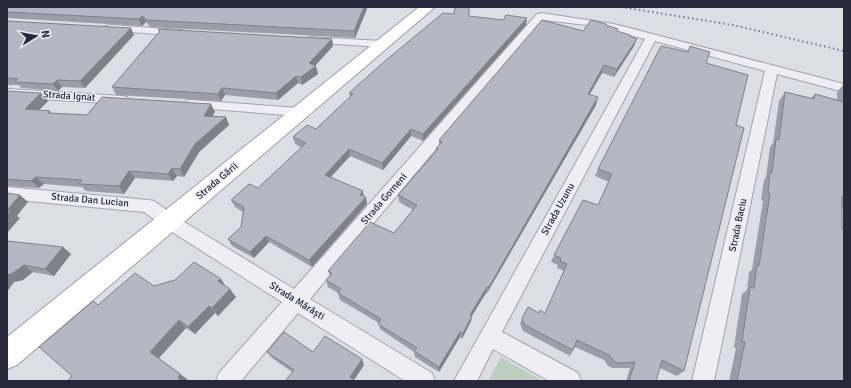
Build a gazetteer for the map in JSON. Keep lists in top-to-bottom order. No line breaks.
{"streets":{"main road":["Strada Gării"],"street":["Strada Ignat","Strada Gorneni","Strada Dan Lucian","Strada Uzunu","Strada Baciu","Strada Mărăști"]},"crossings":[["Strada Gării","Strada Dan Lucian"],["Strada Gării","Strada Mărăști"],["Strada Gorneni","Strada Uzunu"],["Strada Gorneni","Strada Mărăști"],["Strada Dan Lucian","Strada Mărăști"]],"north":"right"}
